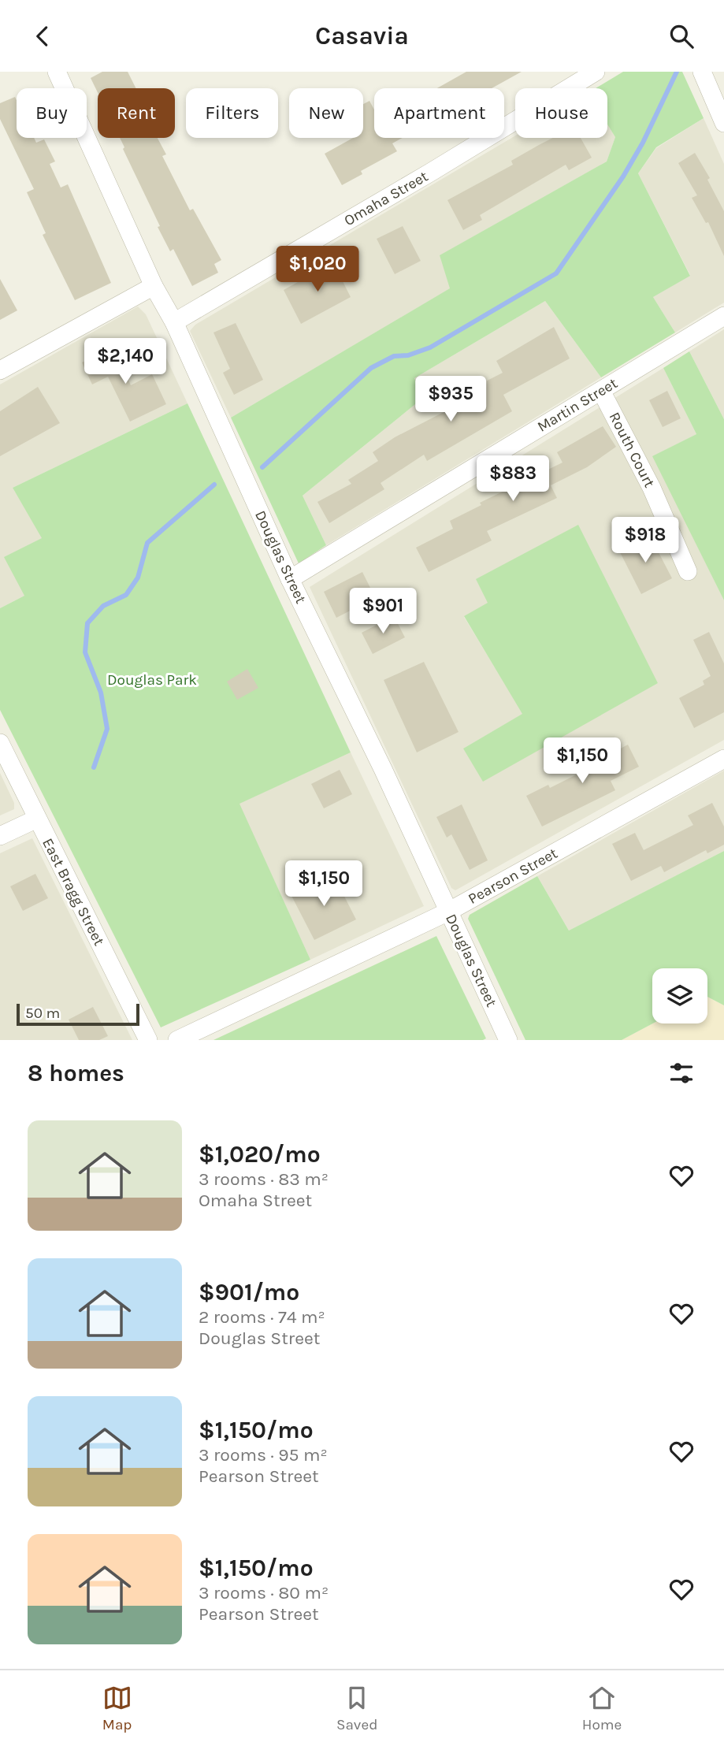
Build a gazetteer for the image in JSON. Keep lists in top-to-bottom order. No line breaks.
{"streets":{"street":["Omaha Street","Martin Street","Routh Court","Douglas Street","Pearson Street","East Bragg Street"]},"crossings":[["Omaha Street","Douglas Street"],["Martin Street","Routh Court"],["Martin Street","Douglas Street"],["Douglas Street","Pearson Street"]],"parks":["Douglas Park"],"scale_bar":"50 m","page":{"header":"Casavia","chip":["Buy","Rent","Filters","New","Apartment","House"],"price":["$1,020","$2,140","$935","$883","$918","$901","$1,150","$1,150"],"scale":"50 m","heading":"8 homes","list":[{"name":"$1,020/mo","note":"3 rooms · 83 m² · Omaha Street"},{"name":"$901/mo","note":"2 rooms · 74 m² · Douglas Street"},{"name":"$1,150/mo","note":"3 rooms · 95 m² · Pearson Street"},{"name":"$1,150/mo","note":"3 rooms · 80 m² · Pearson Street"}],"tabs":["Map","Saved","Home"]}}
